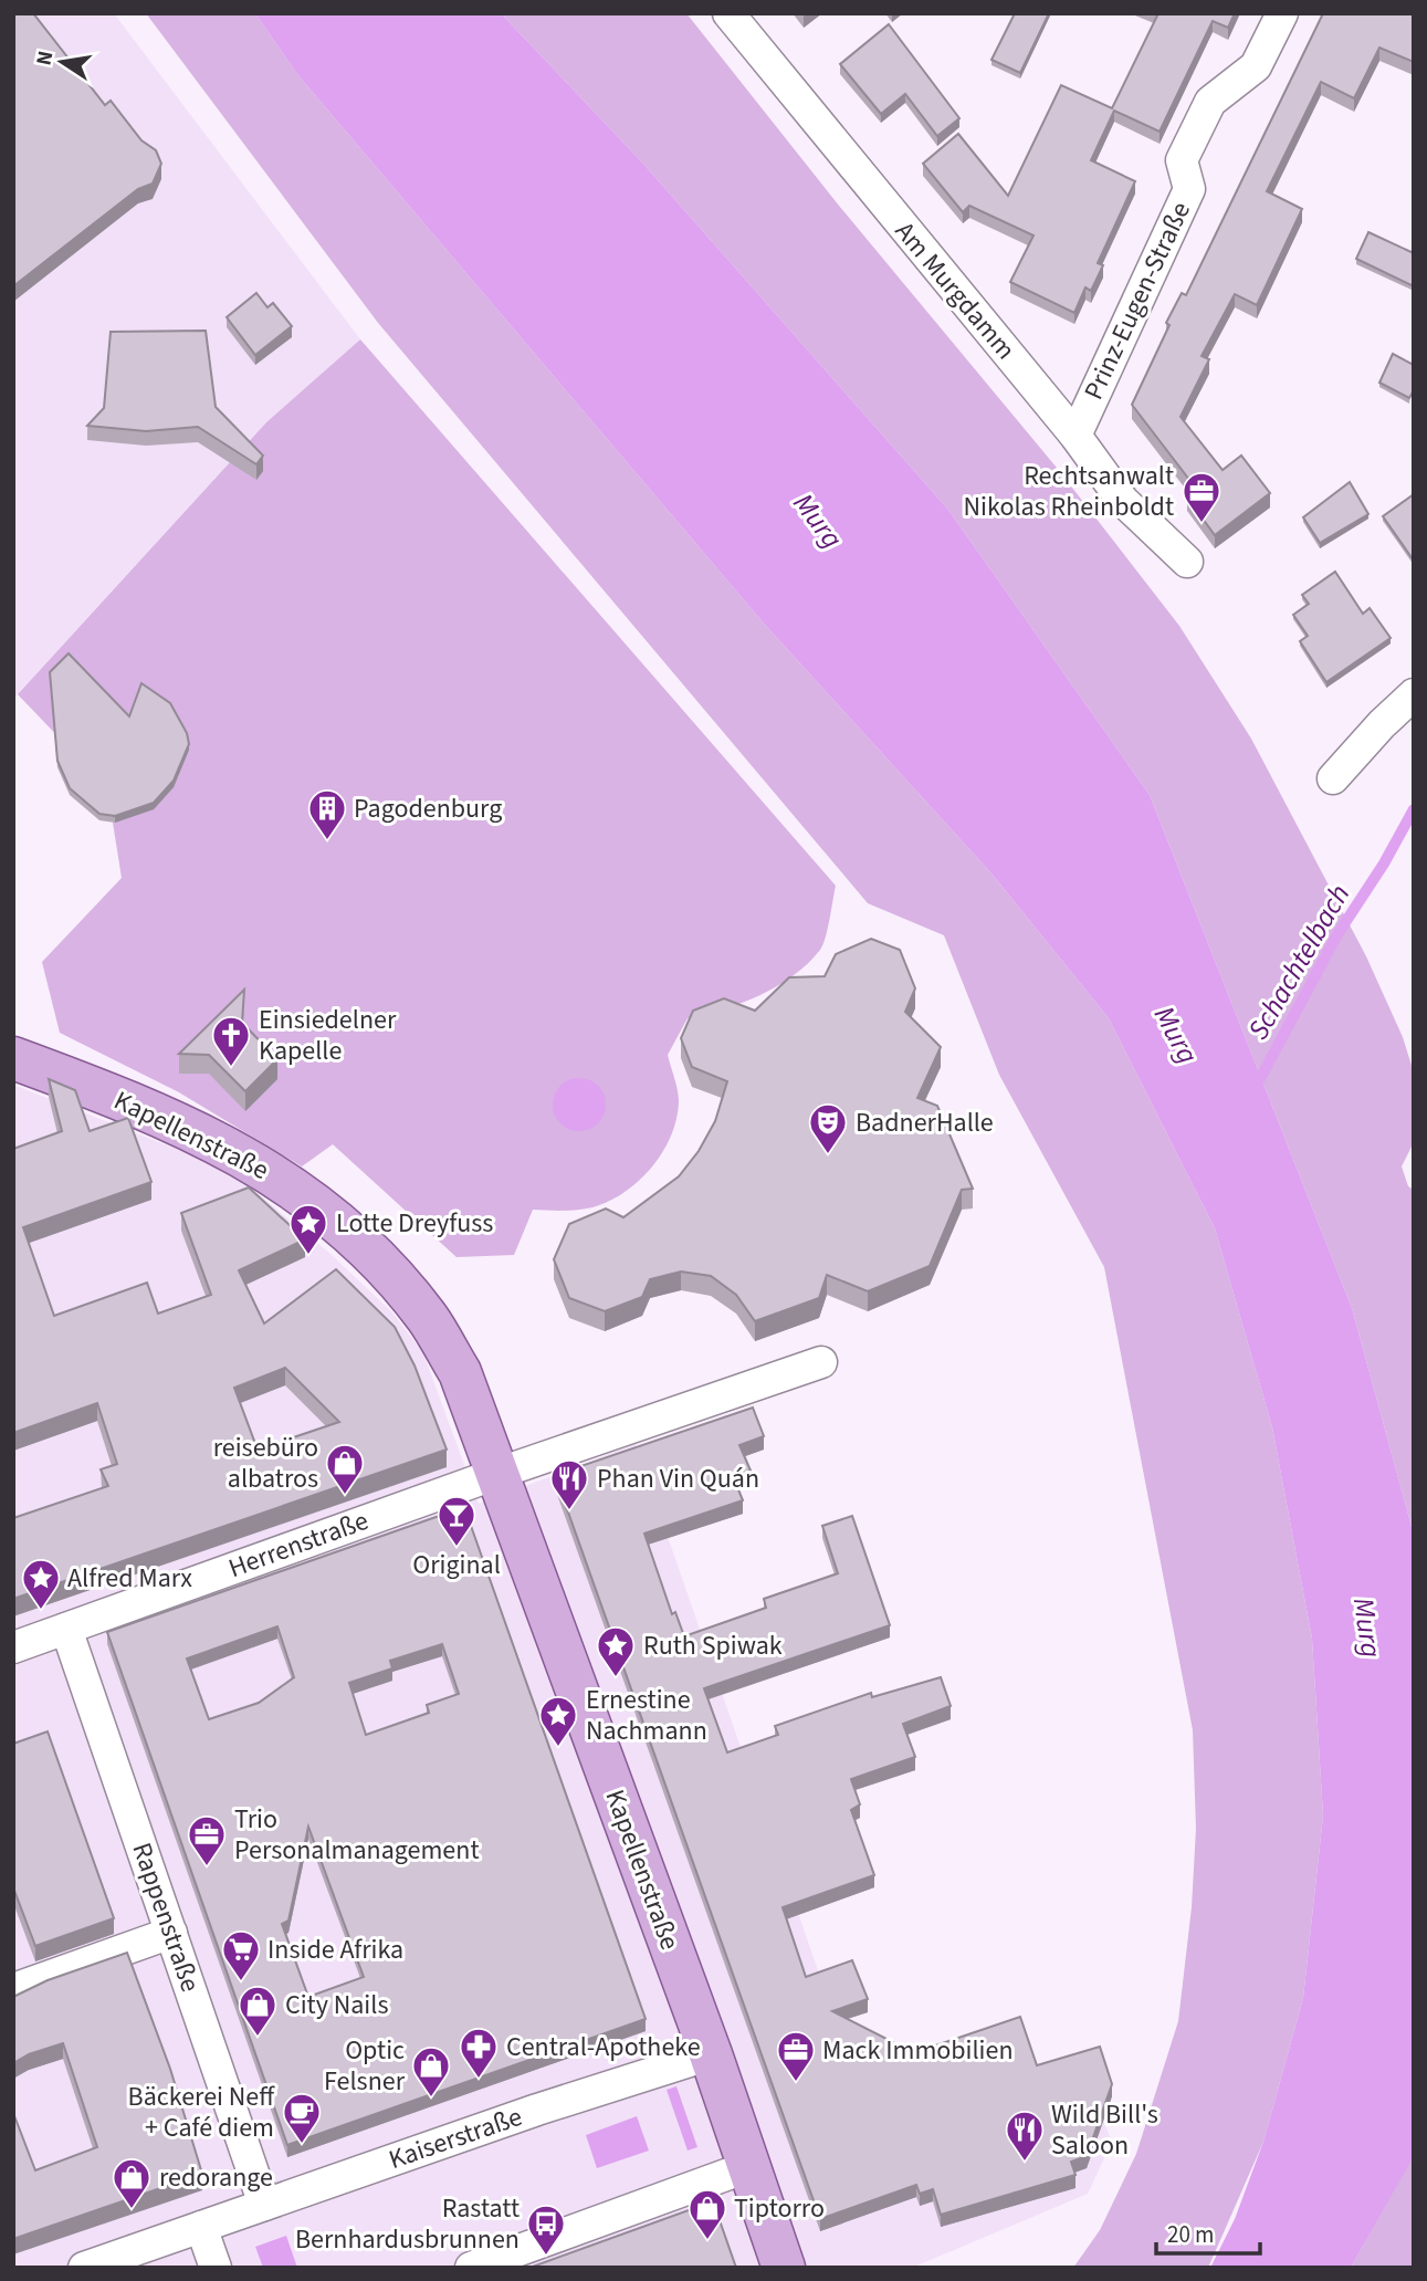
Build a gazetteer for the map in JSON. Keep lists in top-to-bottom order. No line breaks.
{"streets":{"main road":["Kapellenstraße"],"street":["Am Murgdamm","Prinz-Eugen-Straße","Herrenstraße","Rappenstraße","Kaiserstraße"]},"crossings":[["Am Murgdamm","Prinz-Eugen-Straße"],["Kapellenstraße","Herrenstraße"],["Kapellenstraße","Kaiserstraße"],["Herrenstraße","Rappenstraße"],["Rappenstraße","Kaiserstraße"]],"water":["Murg","Schachtelbach"],"places":{"office":["Rechtsanwalt Nikolas Rheinboldt","Trio Personalmanagement","Mack Immobilien"],"building":["Pagodenburg"],"church":["Einsiedelner Kapelle"],"theatre":["BadnerHalle"],"place":["Lotte Dreyfuss","Alfred Marx","Ruth Spiwak","Ernestine Nachmann"],"shop":["reisebüro albatros","City Nails","Optic Felsner","redorange","Tiptorro"],"restaurant":["Phan Vin Quán","Wild Bill's Saloon"],"bar":["Original"],"supermarket":["Inside Afrika"],"pharmacy":["Central-Apotheke"],"cafe":["Bäckerei Neff + Café diem"],"bus stop":["Rastatt Bernhardusbrunnen"]},"scale_bar":"20 m","north":"left"}
